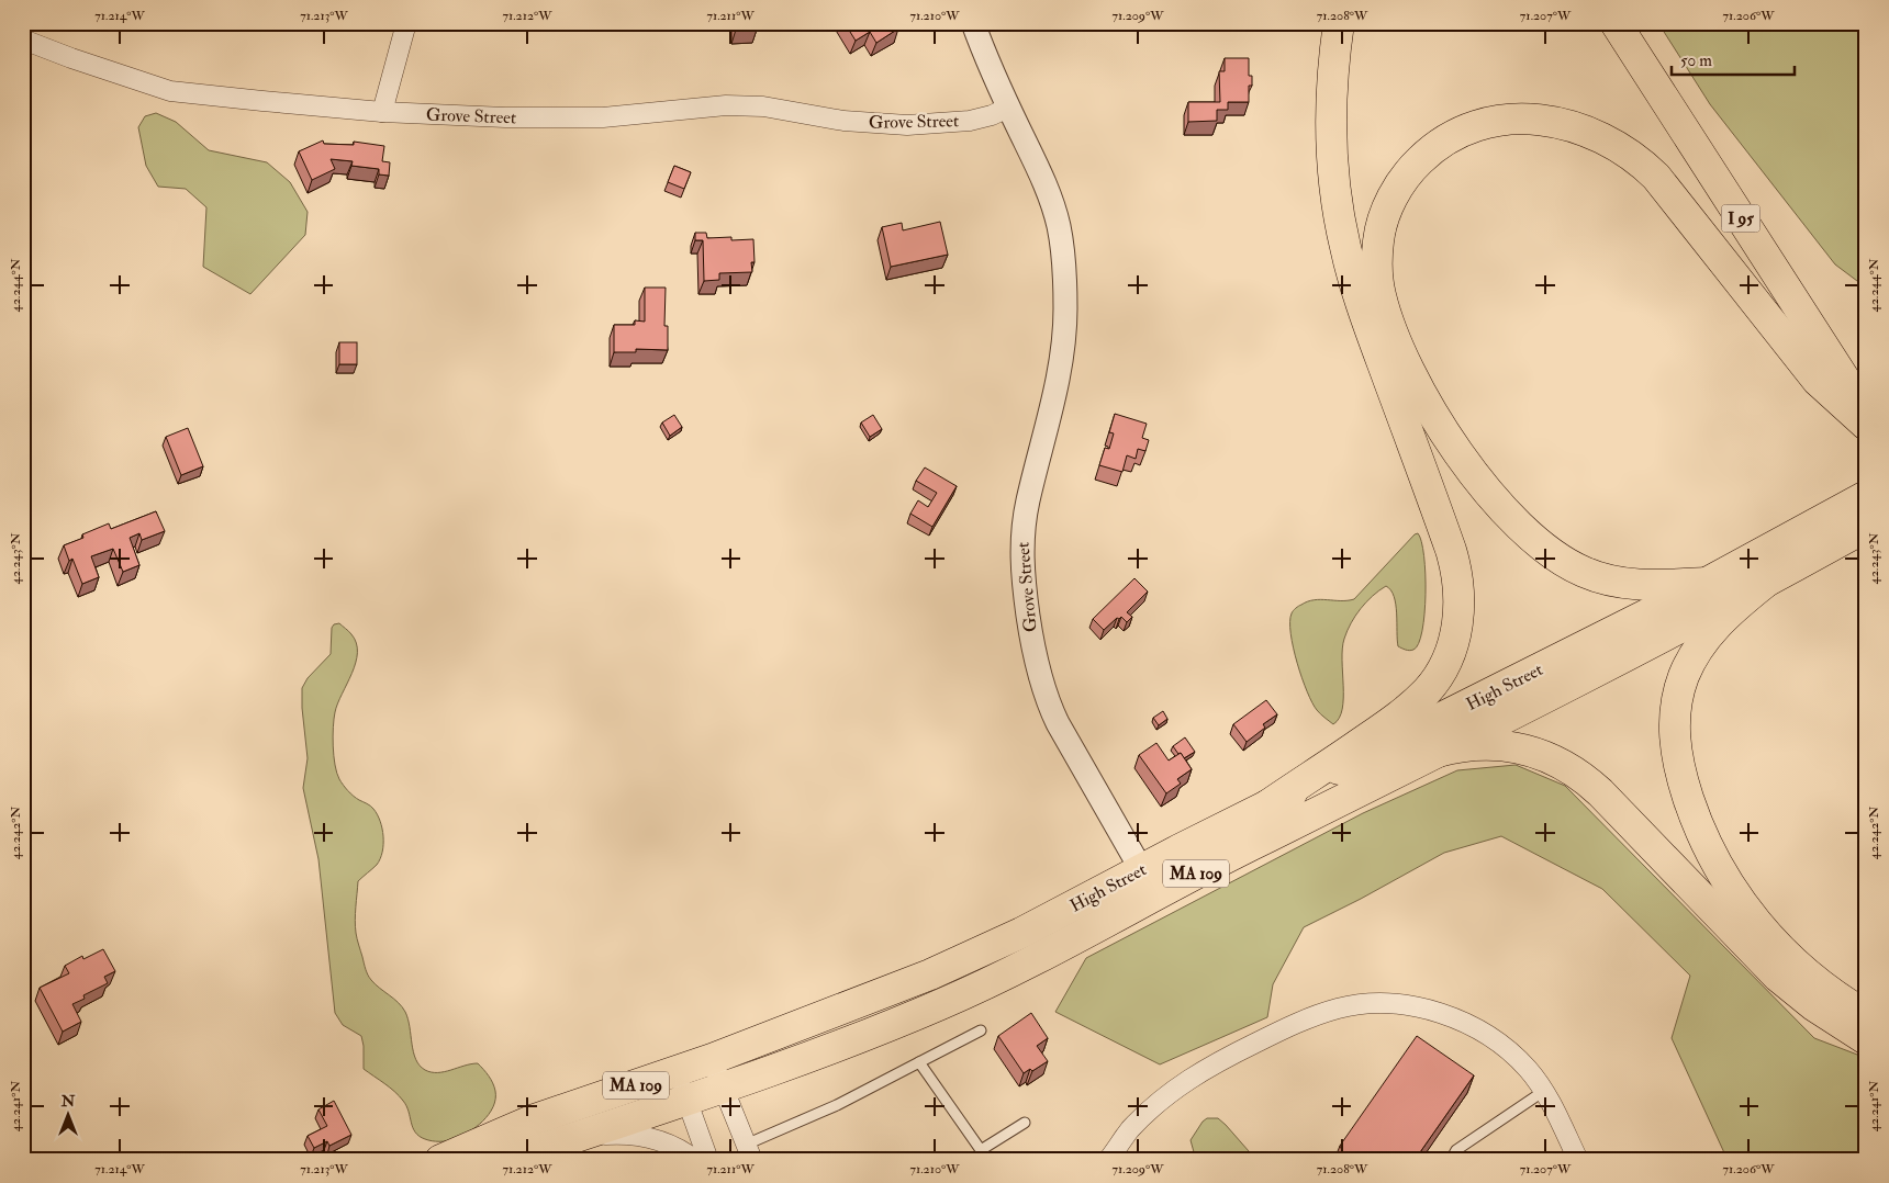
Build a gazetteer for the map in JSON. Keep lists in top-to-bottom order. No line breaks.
{"streets":{"main road":["I 95","High Street","MA 109"],"street":["Grove Street"]},"crossings":[["Grove Street","High Street"]],"scale_bar":"50 m","north":"top","coordinates":["71.214°W","71.213°W","71.212°W","71.211°W","71.210°W","71.209°W","71.208°W","71.207°W","71.206°W","42.244°N","42.243°N","42.242°N","42.241°N"]}
